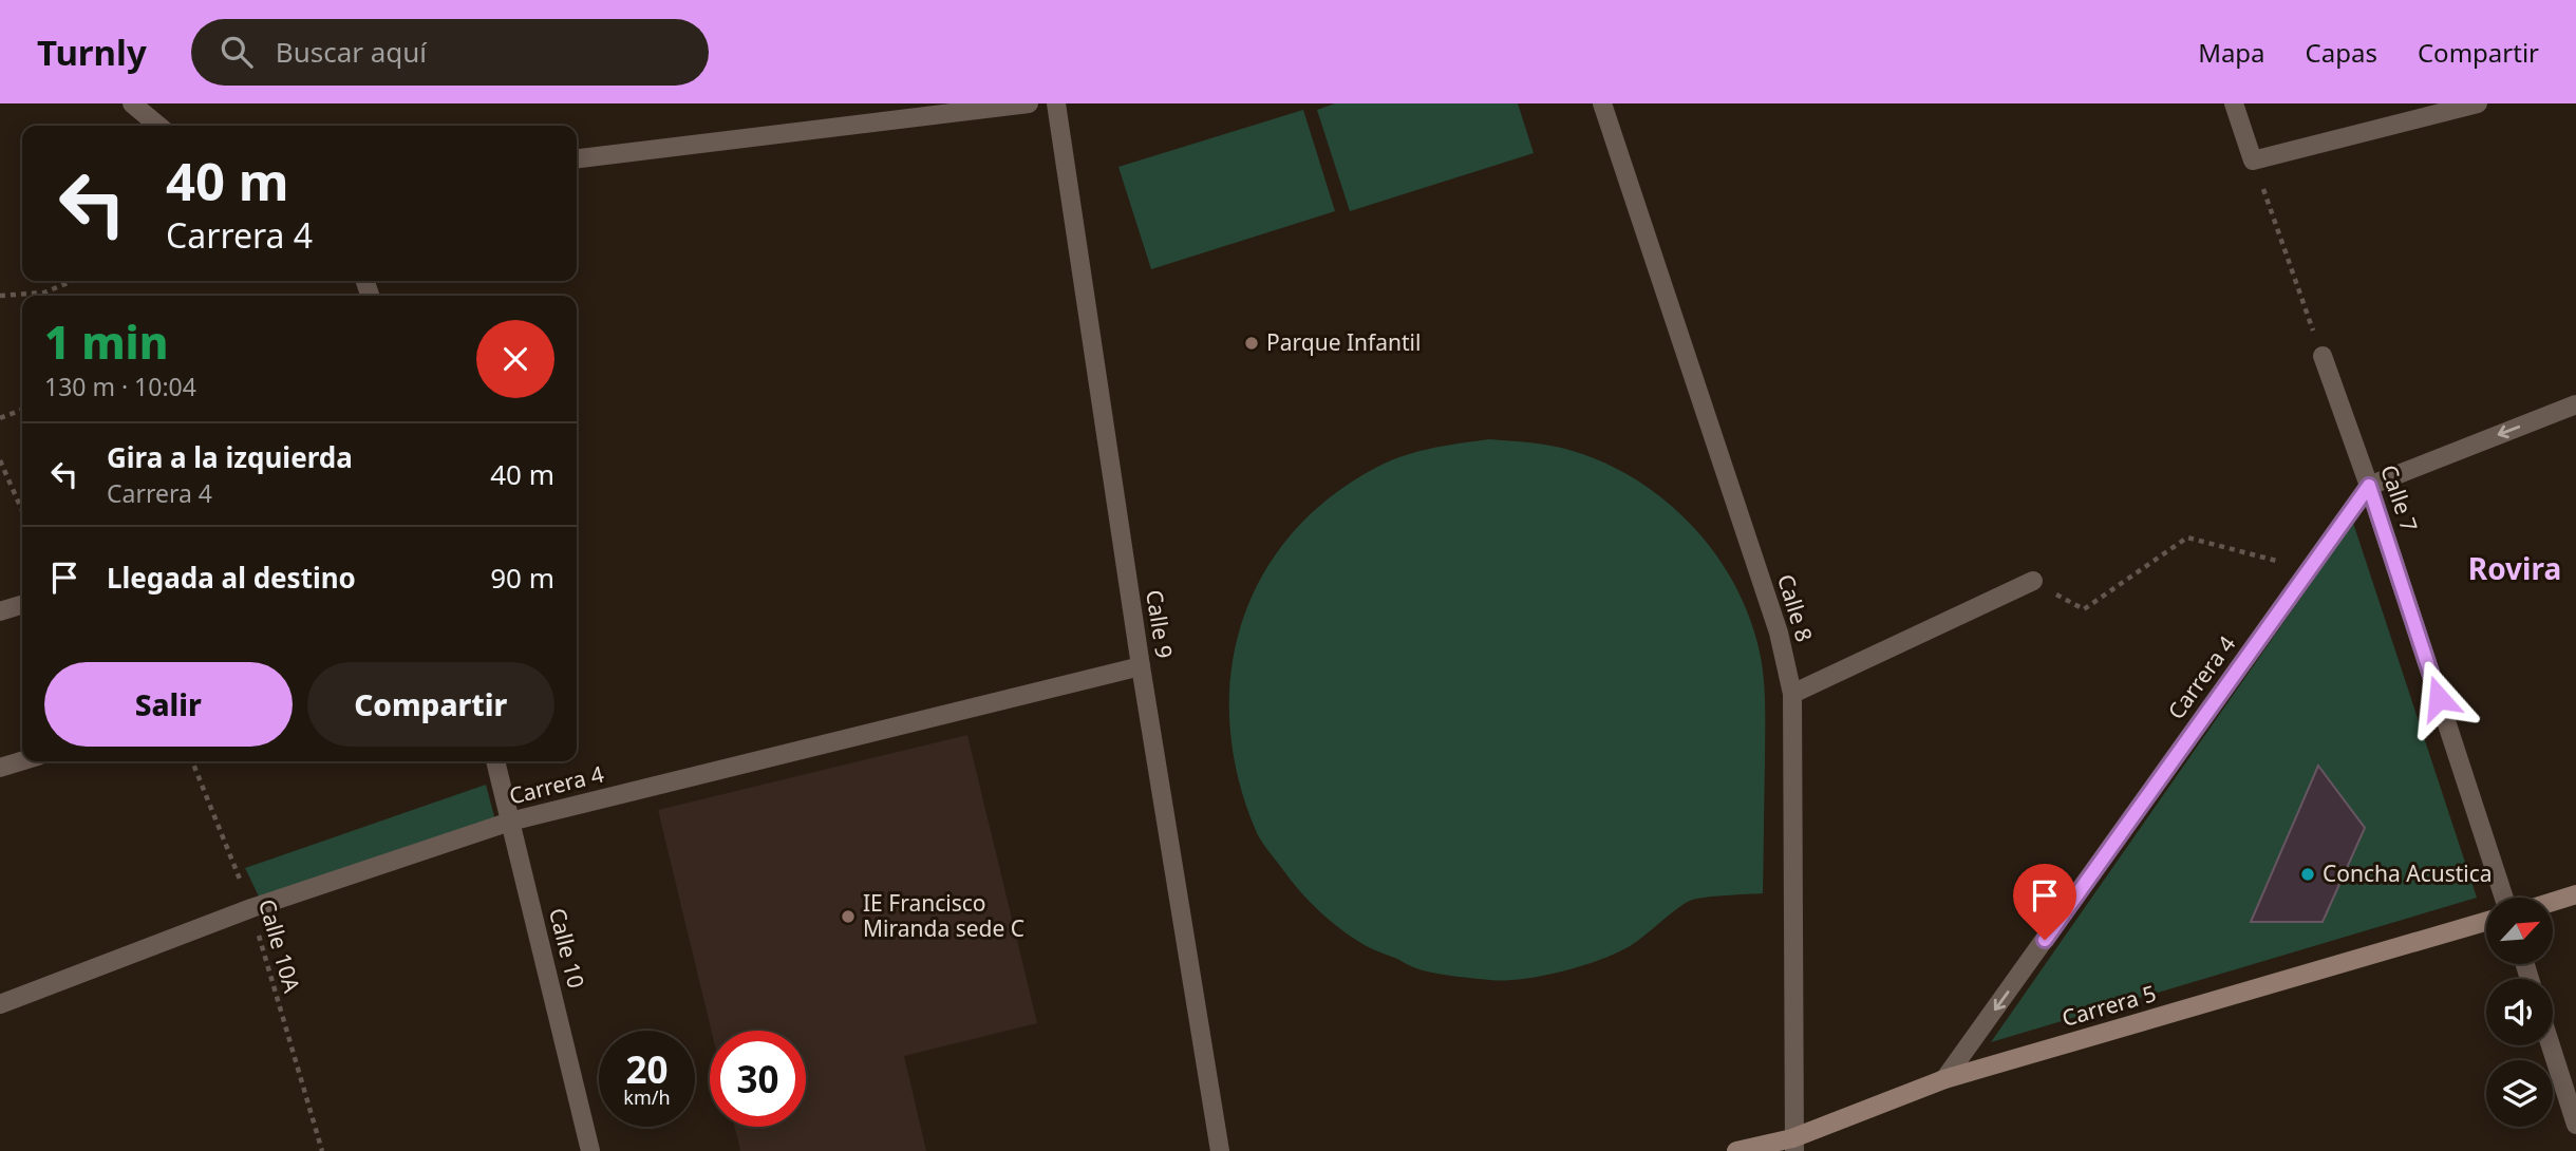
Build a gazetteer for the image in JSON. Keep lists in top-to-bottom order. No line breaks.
{"streets":{"street":["Calle 7","Calle 8","Calle 9","Carrera 4","Calle 10","Carrera 5"],"path":["Calle 10A"]},"crossings":[["Calle 7","Carrera 4"],["Calle 8","Carrera 5"],["Calle 9","Carrera 4"],["Carrera 4","Calle 10A"],["Carrera 4","Calle 10"],["Carrera 4","Carrera 5"]],"districts":["Rovira"],"places":["Parque Infantil","Concha Acustica","IE Francisco Miranda sede C"],"north":"top right","page":{"header":"Turnly","search":"Buscar aquí","nav":["Mapa","Capas","Compartir"],"turn":["40 m","Carrera 4"],"heading":["1 min","130 m · 10:04"],"list":[{"name":"Gira a la izquierda","note":"Carrera 4","value":"40 m"},{"name":"Llegada al destino","value":"90 m"}],"buttons":["Salir","Compartir"],"speed":"20 km/h","limit":"30"}}
